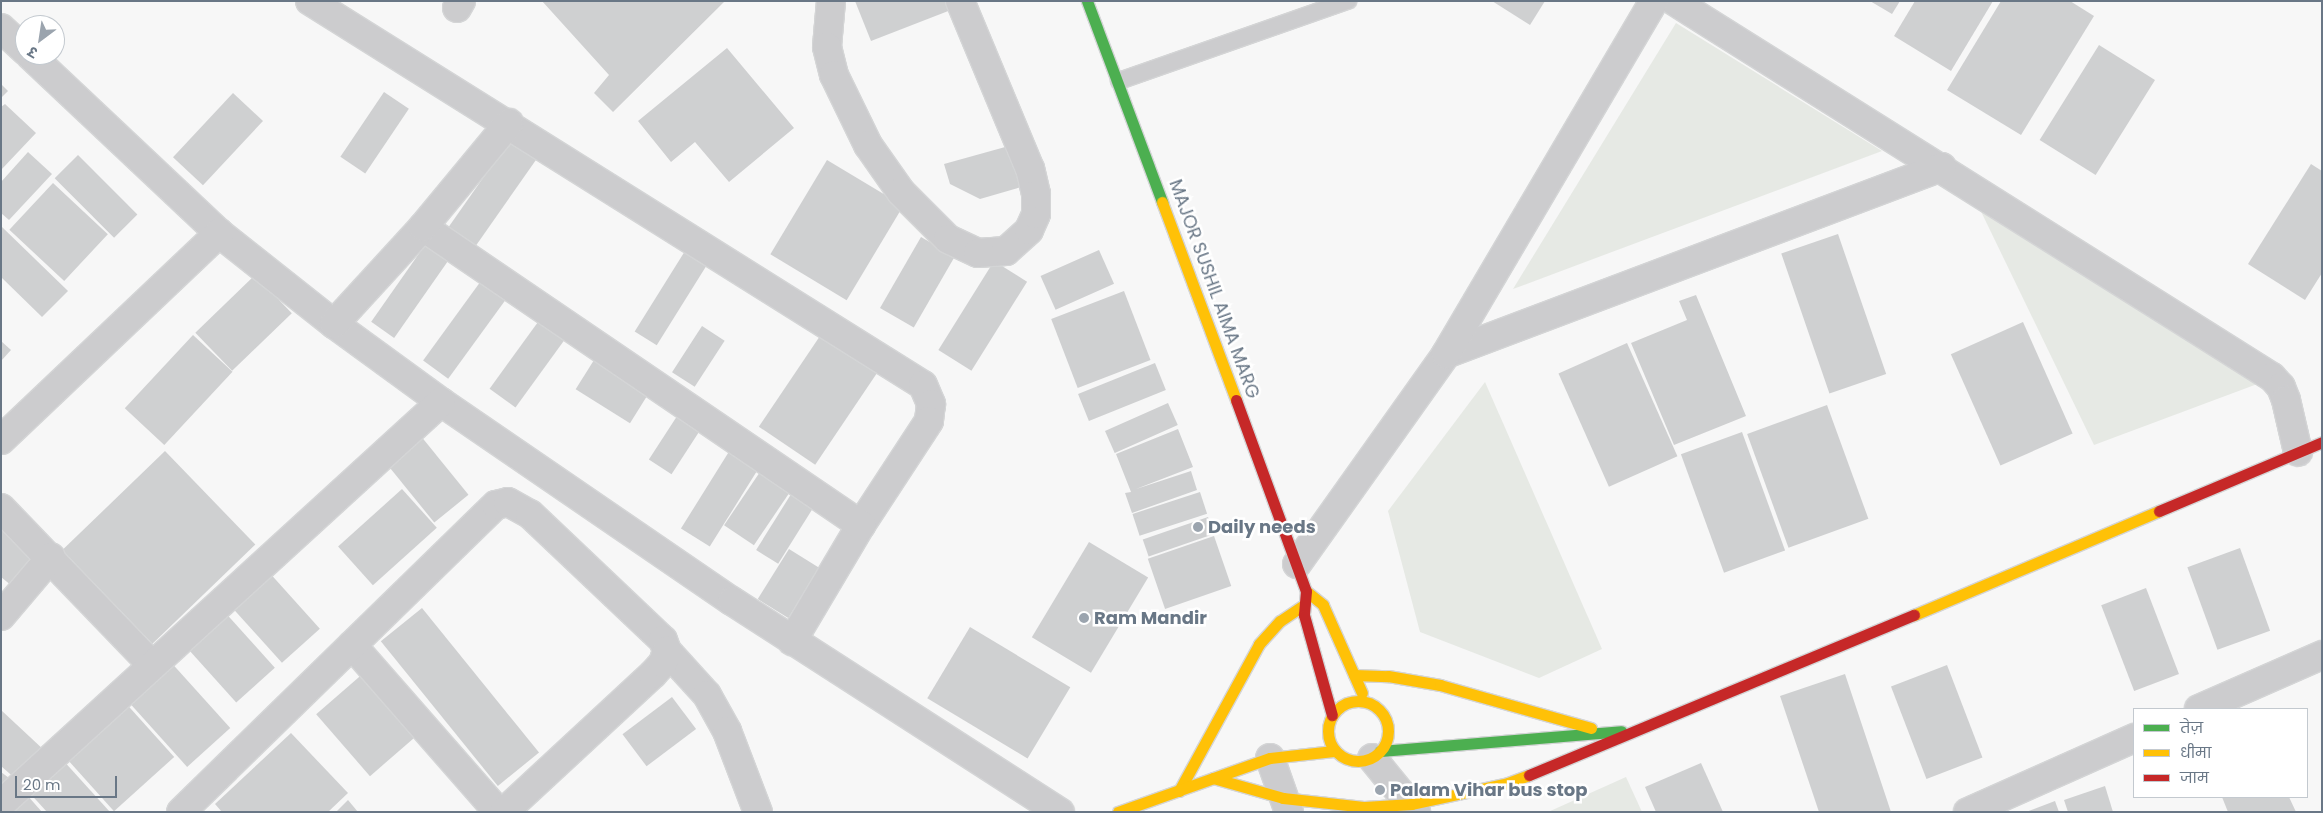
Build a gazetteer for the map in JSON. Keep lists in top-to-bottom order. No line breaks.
{"streets":{"street":["MAJOR SUSHIL AIMA MARG"]},"places":["Daily needs","Ram Mandir","Palam Vihar bus stop"],"legend":["तेज़","धीमा","जाम"],"scale_bar":"20 m","north":"bottom left"}
